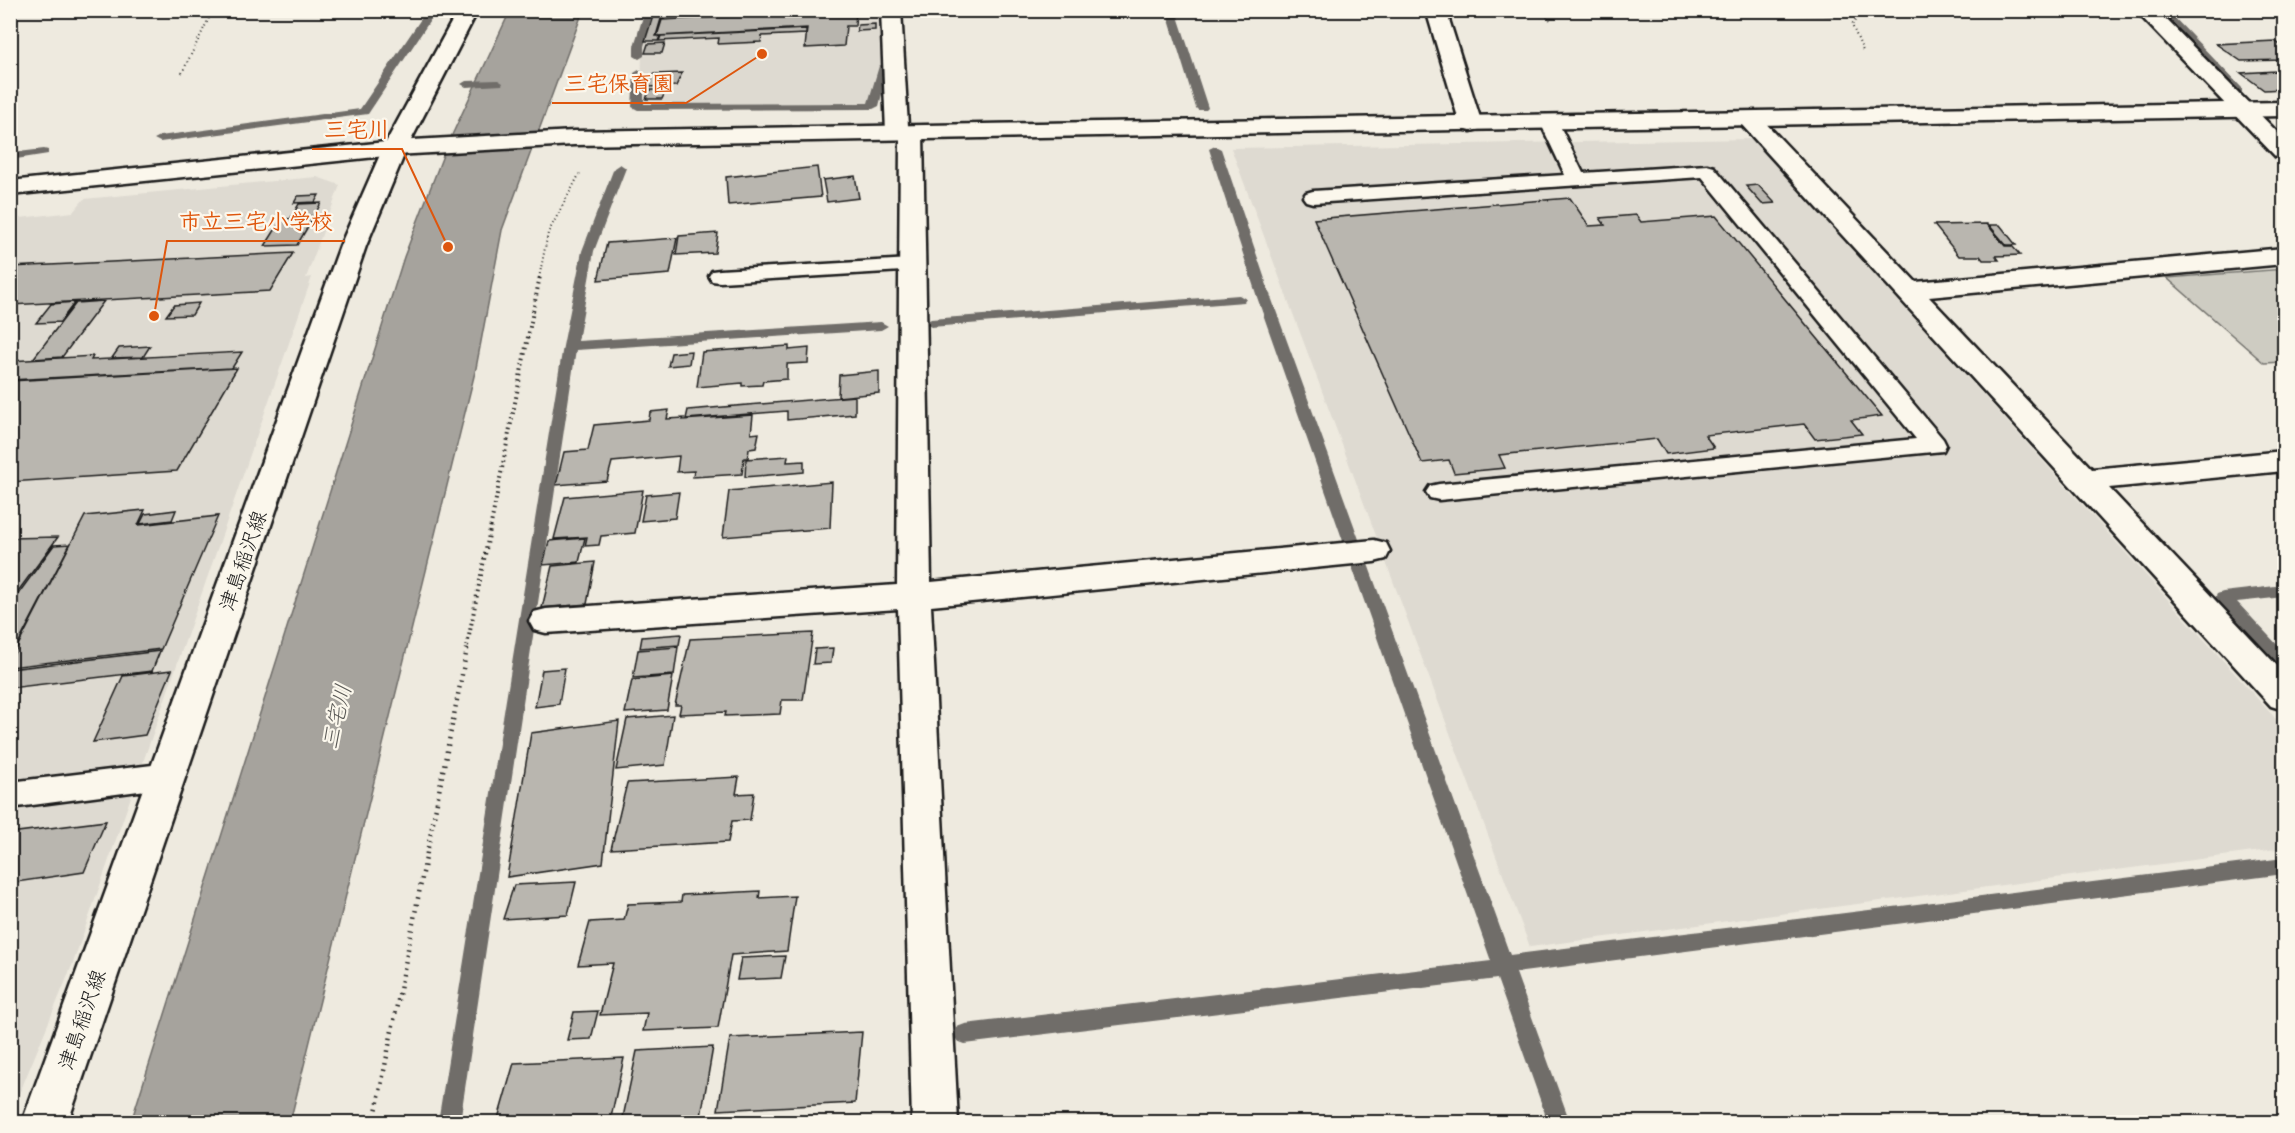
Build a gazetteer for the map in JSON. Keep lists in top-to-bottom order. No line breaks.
{"streets":{"street":["津島稲沢線"]},"water":["三宅川"],"places":["三宅保育園","三宅川","市立三宅小学校"]}
